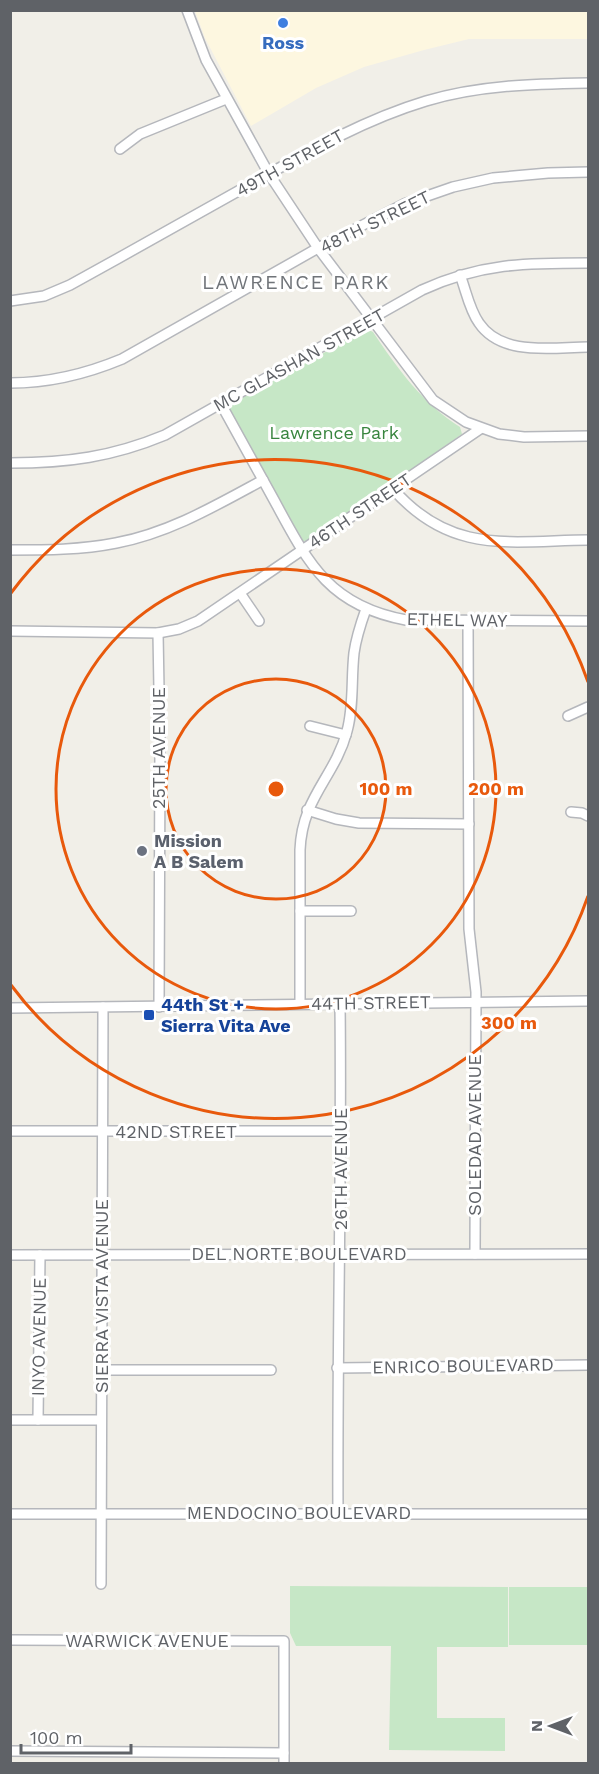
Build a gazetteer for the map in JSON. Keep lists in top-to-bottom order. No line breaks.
{"streets":{"street":["49TH STREET","48TH STREET","MC GLASHAN STREET","46TH STREET","ETHEL WAY","25TH AVENUE","44TH STREET","42ND STREET","SOLEDAD AVENUE","26TH AVENUE","DEL NORTE BOULEVARD","SIERRA VISTA AVENUE","INYO AVENUE","ENRICO BOULEVARD","MENDOCINO BOULEVARD","WARWICK AVENUE"]},"crossings":[["MC GLASHAN STREET","ETHEL WAY"],["46TH STREET","ETHEL WAY"],["46TH STREET","25TH AVENUE"],["ETHEL WAY","SOLEDAD AVENUE"],["25TH AVENUE","44TH STREET"],["44TH STREET","SOLEDAD AVENUE"],["44TH STREET","26TH AVENUE"],["44TH STREET","SIERRA VISTA AVENUE"],["42ND STREET","26TH AVENUE"],["42ND STREET","SIERRA VISTA AVENUE"],["SOLEDAD AVENUE","DEL NORTE BOULEVARD"],["26TH AVENUE","DEL NORTE BOULEVARD"],["26TH AVENUE","ENRICO BOULEVARD"],["26TH AVENUE","MENDOCINO BOULEVARD"],["DEL NORTE BOULEVARD","SIERRA VISTA AVENUE"],["DEL NORTE BOULEVARD","INYO AVENUE"],["SIERRA VISTA AVENUE","MENDOCINO BOULEVARD"]],"districts":["LAWRENCE PARK"],"parks":["Lawrence Park"],"places":{"other":["Ross","Mission A B Salem"],"transit":["44th St + Sierra Vita Ave"]},"scale_bar":"100 m","north":"left","rings":["100 m","200 m","300 m"]}
